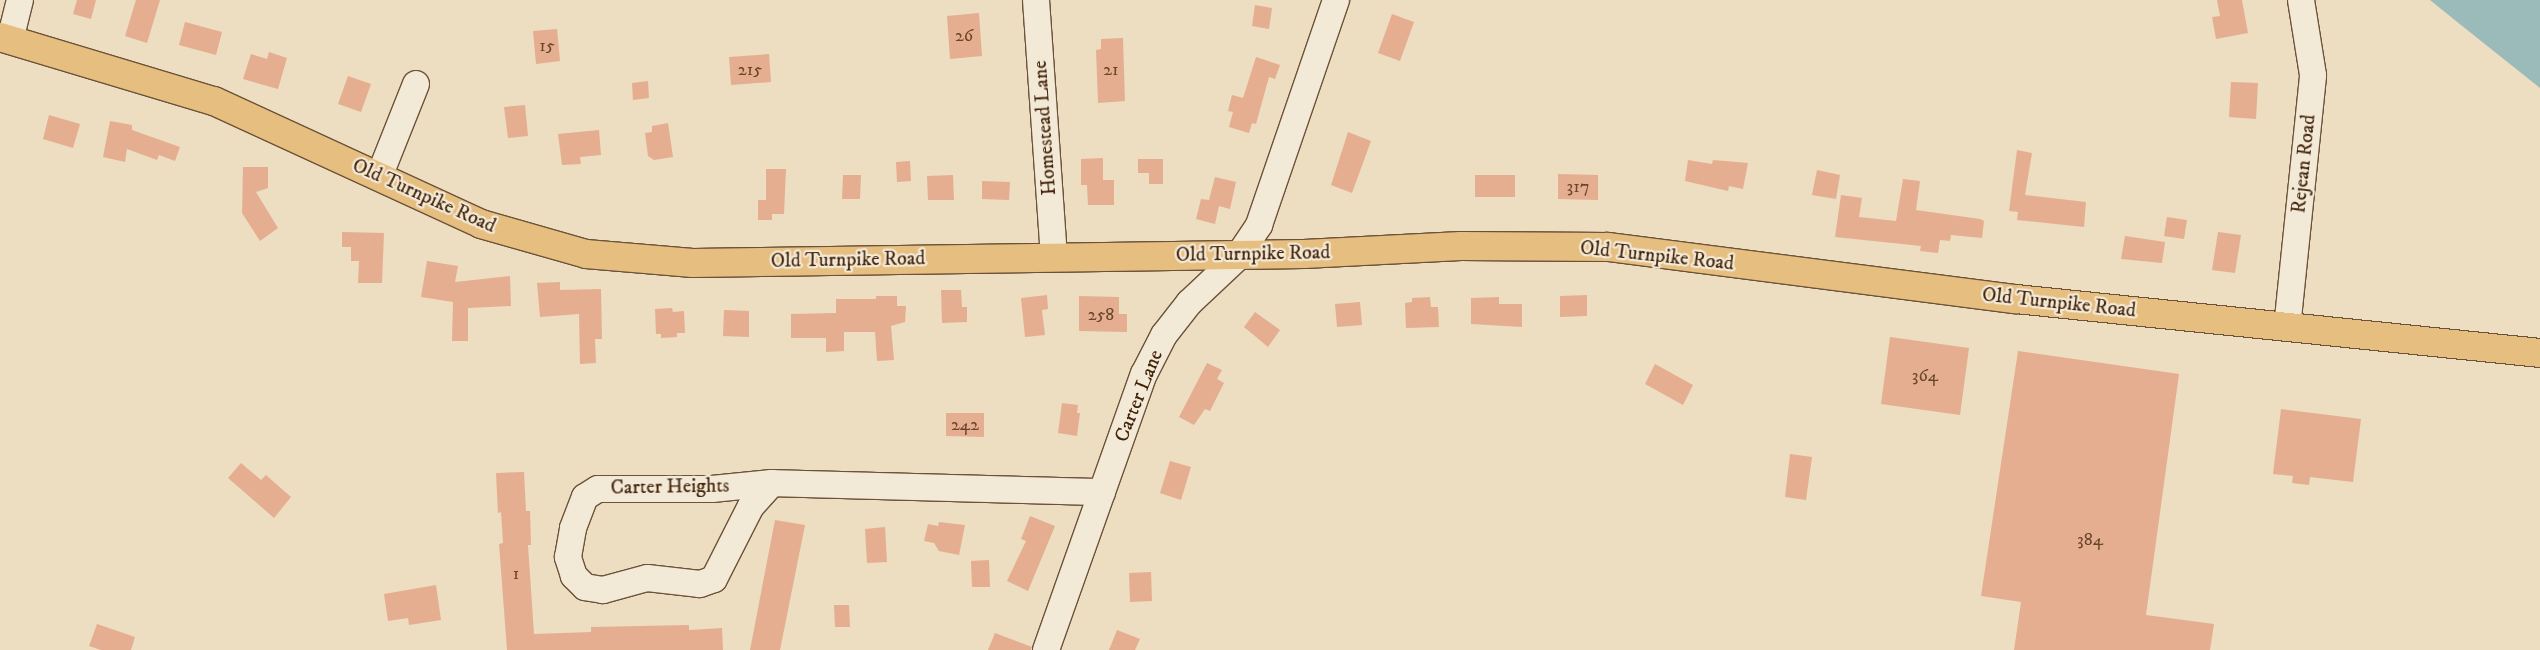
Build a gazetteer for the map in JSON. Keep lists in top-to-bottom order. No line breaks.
{"streets":{"main road":["Old Turnpike Road"],"street":["Homestead Lane","Rejean Road","Carter Lane","Carter Heights"]},"crossings":[["Homestead Lane","Old Turnpike Road"],["Rejean Road","Old Turnpike Road"],["Old Turnpike Road","Carter Lane"],["Carter Lane","Carter Heights"]],"house_numbers":["26","15","215","21","317","258","364","242","384","1"]}
